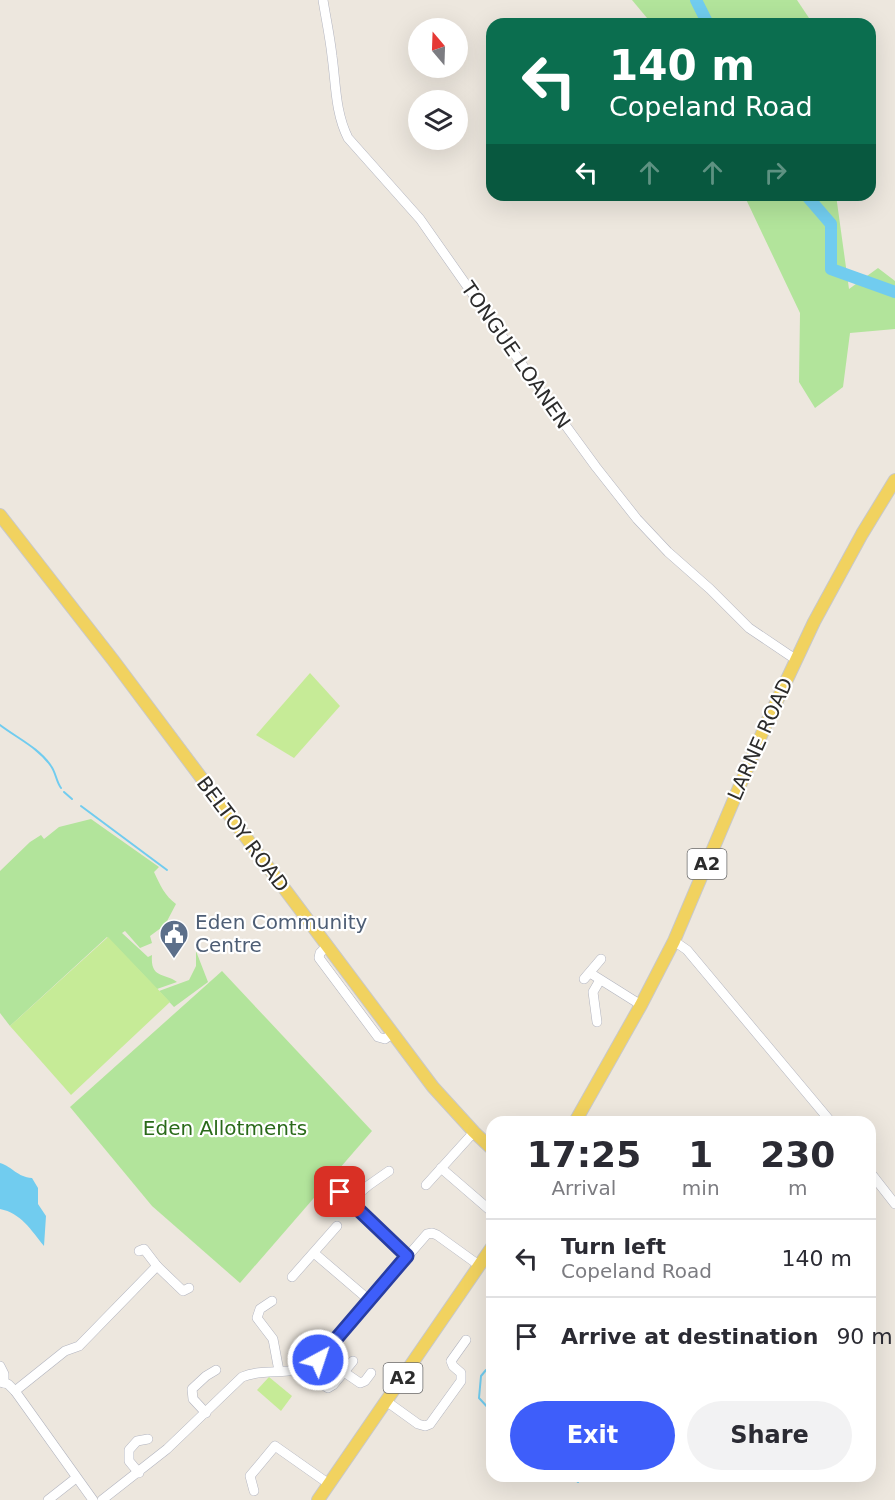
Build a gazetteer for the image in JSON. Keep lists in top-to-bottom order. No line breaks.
{"streets":{"main road":["LARNE ROAD","BELTOY ROAD","A2"],"street":["TONGUE LOANEN"]},"crossings":[["TONGUE LOANEN","LARNE ROAD"]],"parks":["Eden Allotments"],"places":{"public building":["Eden Community Centre"]},"north":"top","page":{"turn":["140 m","Copeland Road"],"eta":["17:25","Arrival","1","min","230","m"],"list":[{"name":"Turn left","note":"Copeland Road","value":"140 m"},{"name":"Arrive at destination","value":"90 m"}],"buttons":["Exit","Share"]}}
